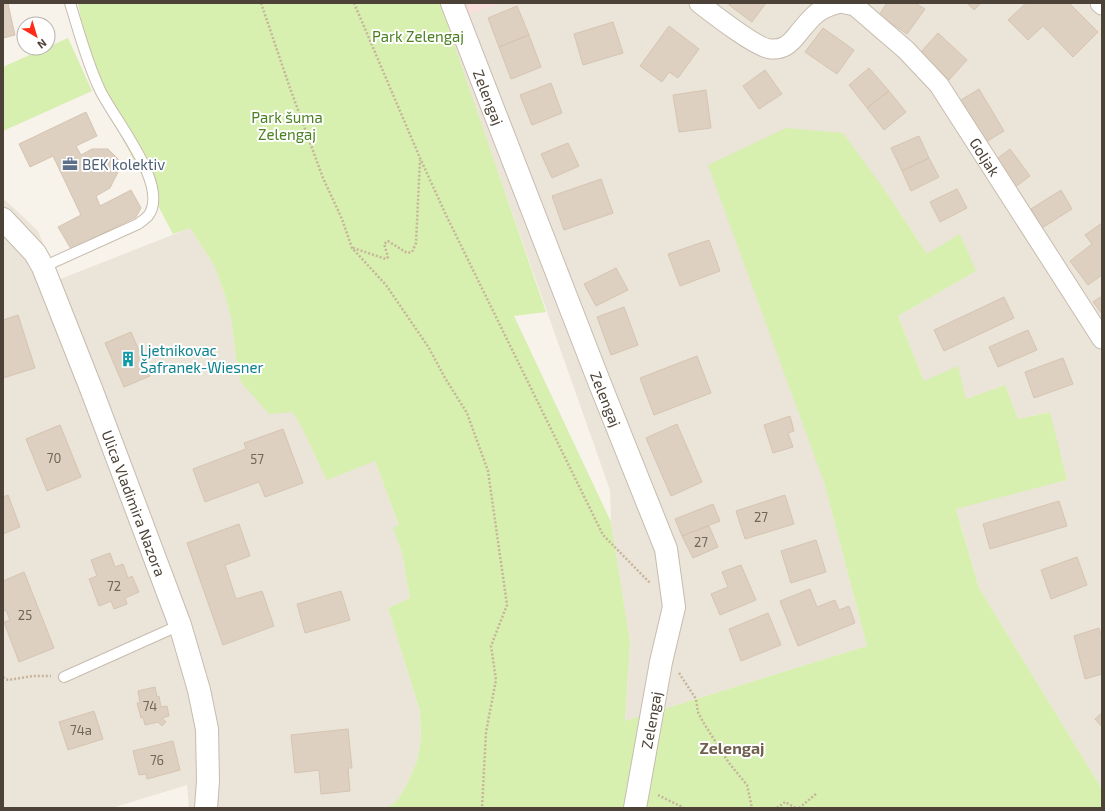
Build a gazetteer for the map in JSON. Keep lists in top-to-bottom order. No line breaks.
{"streets":{"street":["Zelengaj","Goljak","Ulica Vladimira Nazora"]},"districts":["Zelengaj"],"parks":["Park Zelengaj","Park šuma Zelengaj"],"places":{"office":["BEK kolektiv"],"building":["Ljetnikovac Šafranek-Wiesner"]},"house_numbers":["70","57","27","27","72","25","74","74a","76"],"north":"bottom right"}
